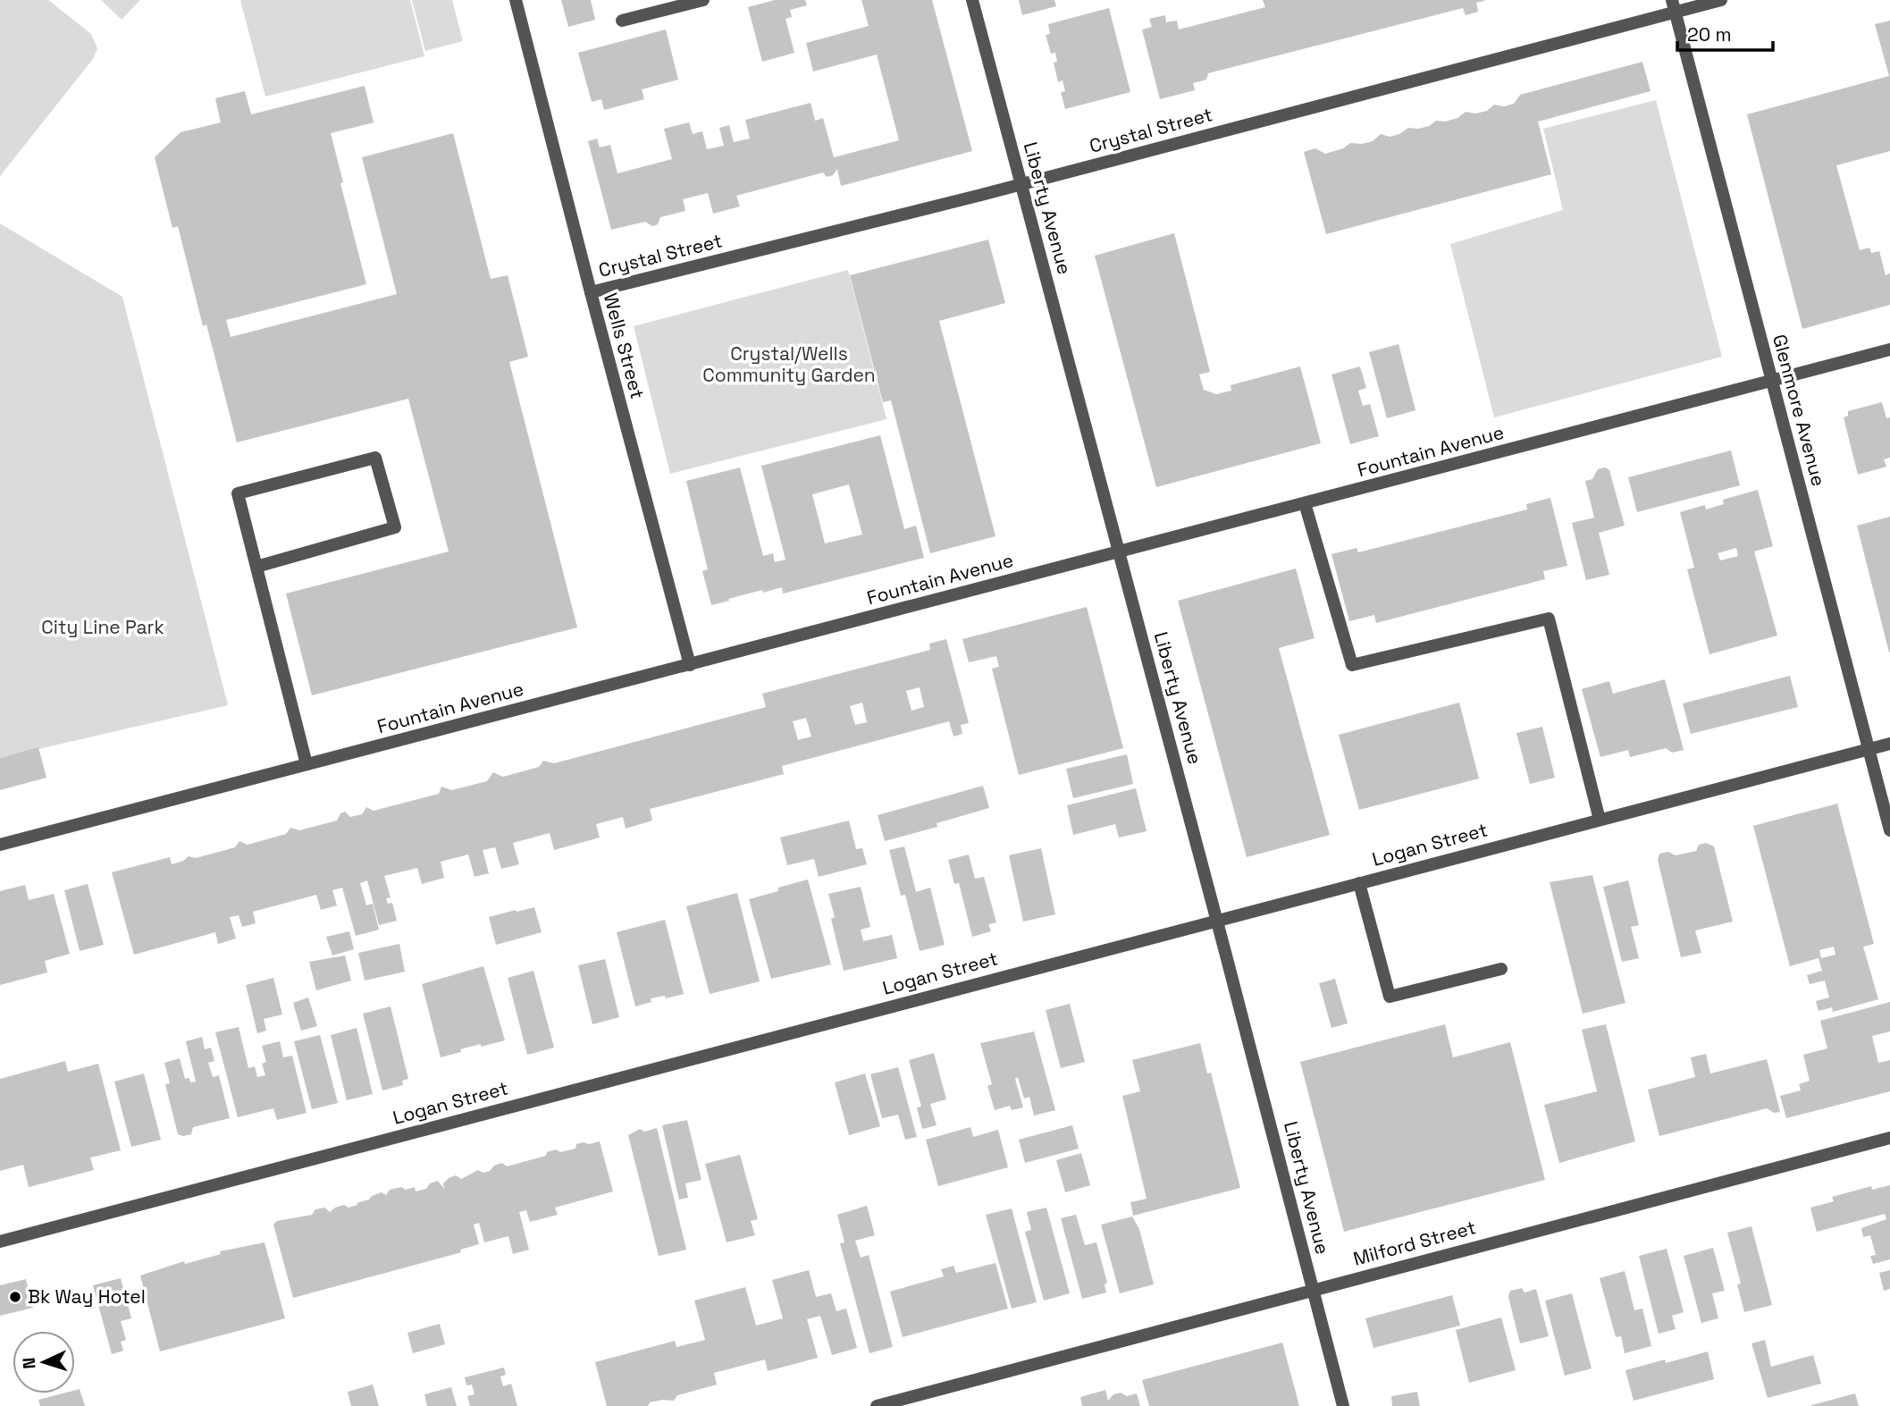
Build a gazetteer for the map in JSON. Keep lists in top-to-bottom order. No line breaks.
{"streets":{"street":["Crystal Street","Liberty Avenue","Wells Street","Glenmore Avenue","Fountain Avenue","Logan Street","Milford Street"]},"crossings":[["Crystal Street","Liberty Avenue"],["Crystal Street","Wells Street"],["Crystal Street","Glenmore Avenue"],["Liberty Avenue","Fountain Avenue"],["Liberty Avenue","Logan Street"],["Liberty Avenue","Milford Street"],["Wells Street","Fountain Avenue"],["Glenmore Avenue","Fountain Avenue"],["Glenmore Avenue","Logan Street"]],"parks":["Crystal/Wells Community Garden","City Line Park"],"places":["Bk Way Hotel"],"scale_bar":"20 m","north":"left"}
